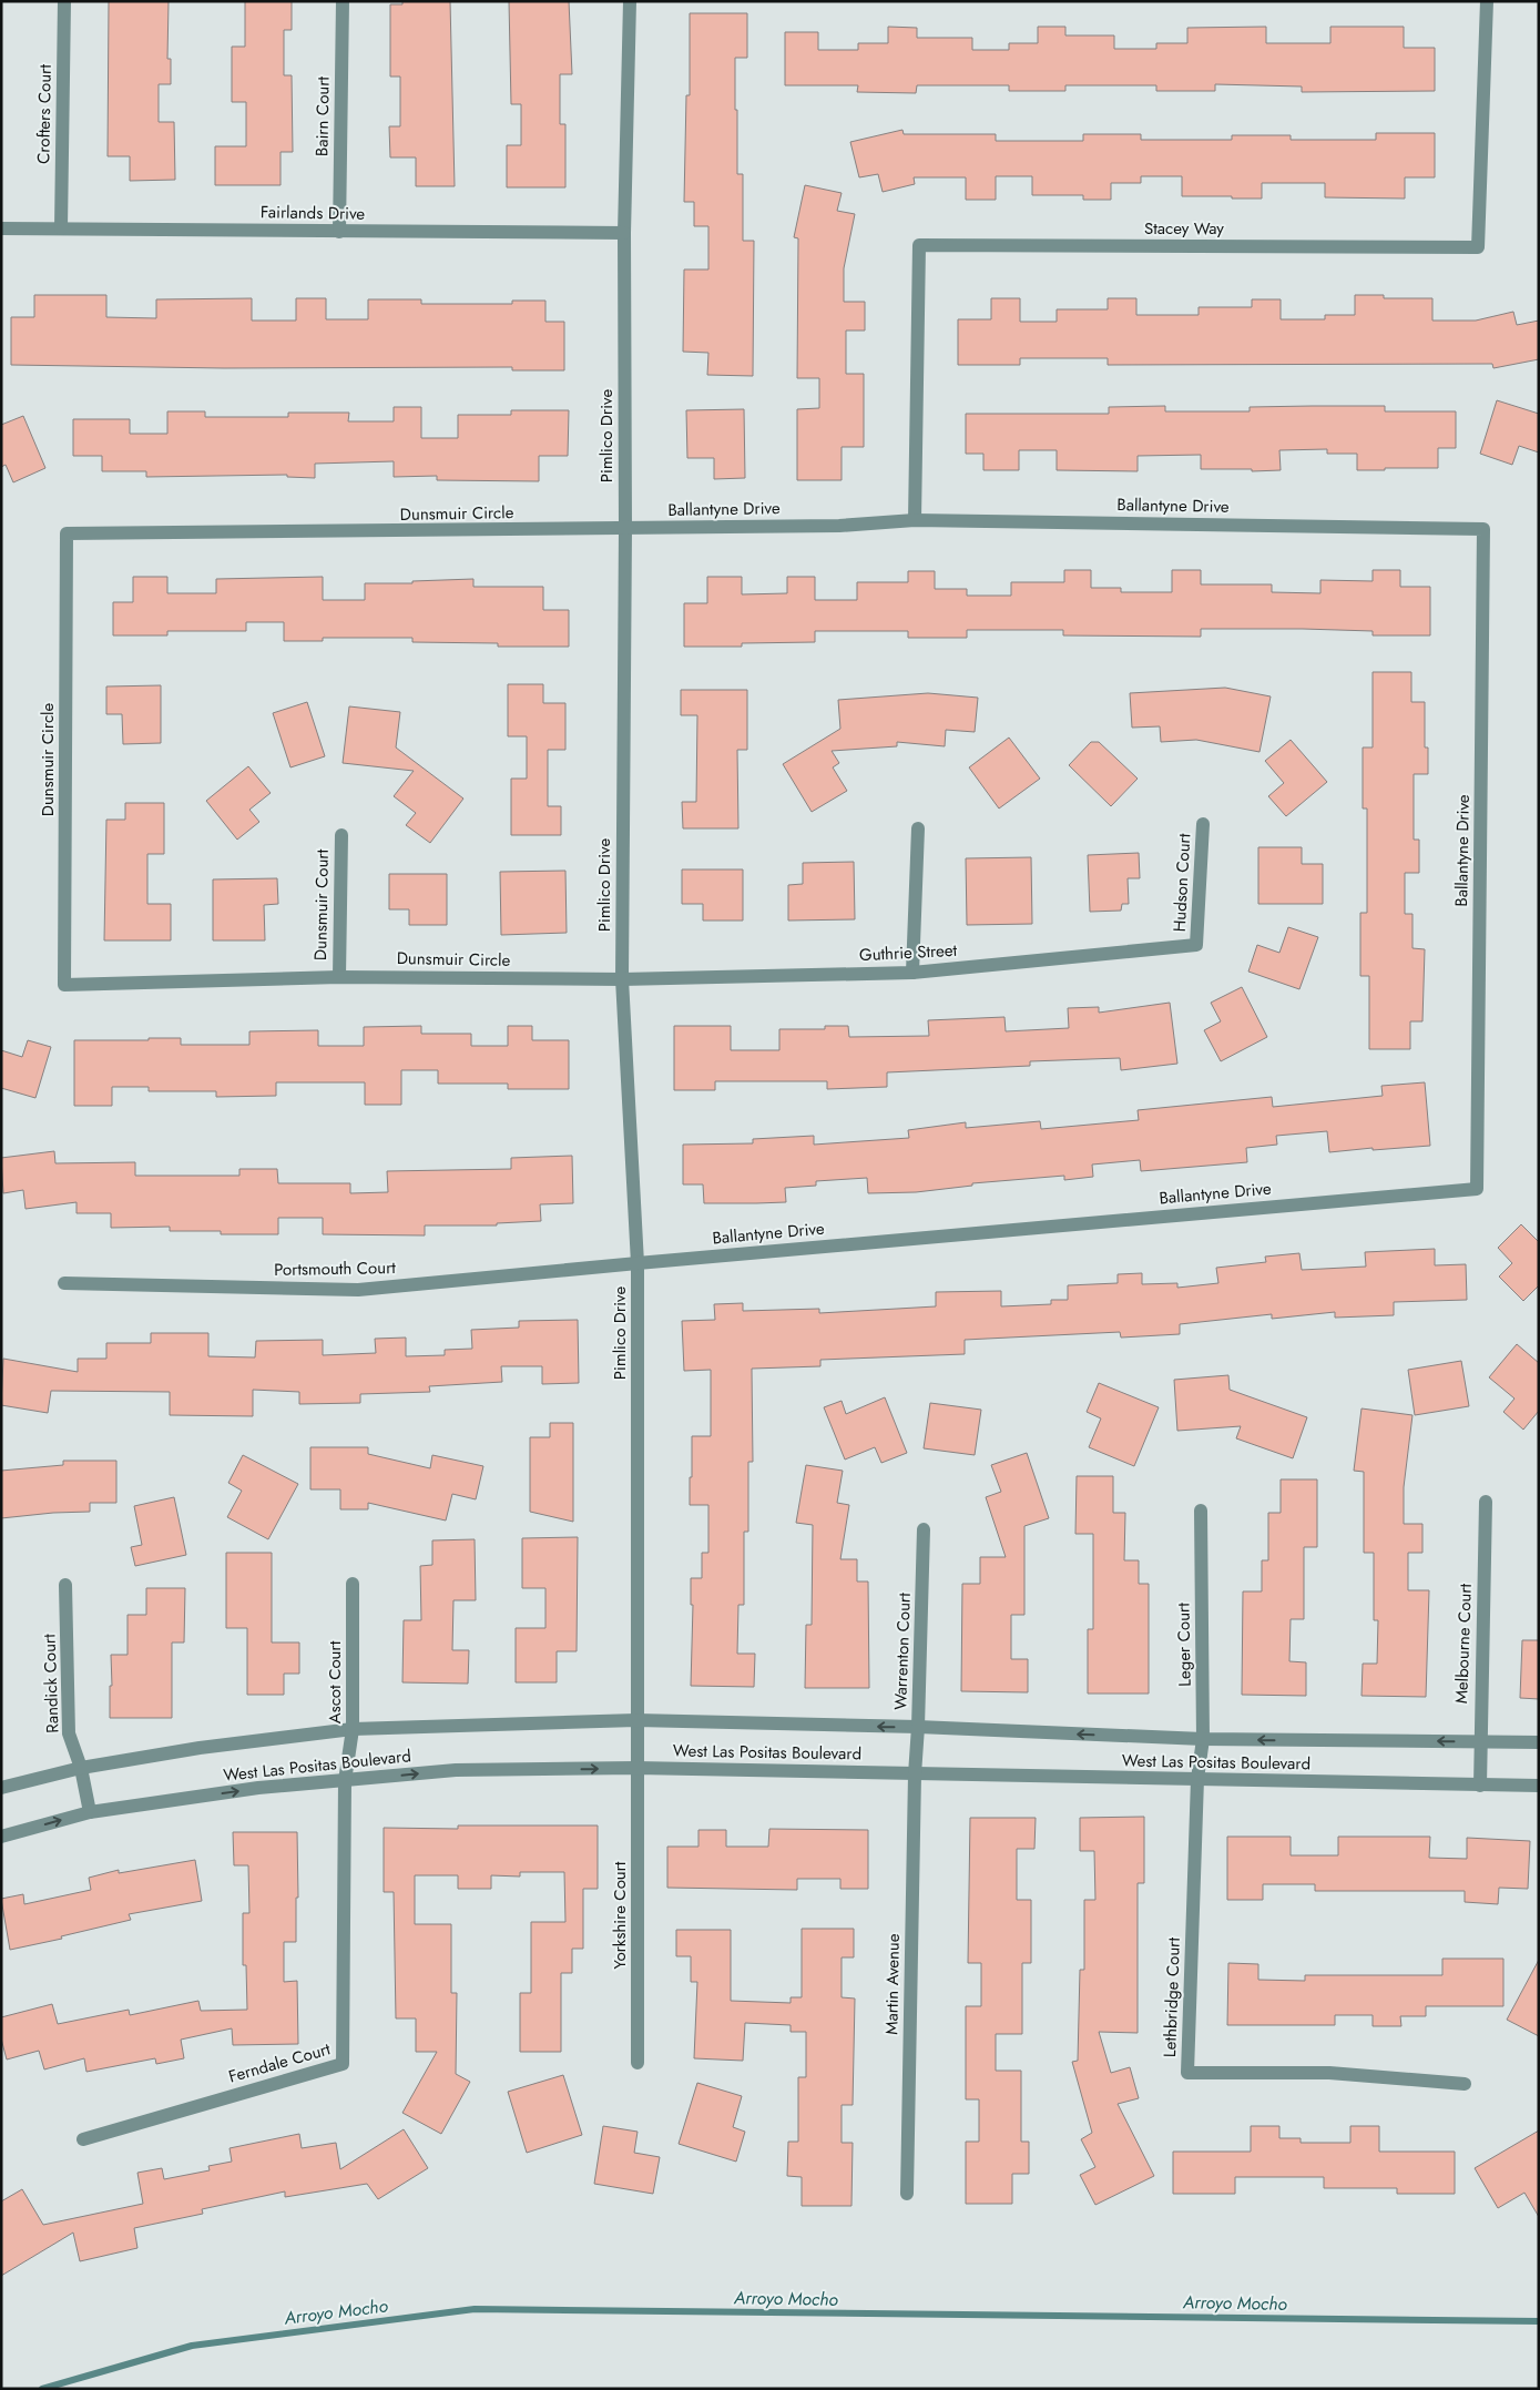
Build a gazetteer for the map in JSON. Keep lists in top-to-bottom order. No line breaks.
{"streets":{"street":["Crofters Court","Bairn Court","Fairlands Drive","Stacey Way","Pimlico Drive","Ballantyne Drive","Dunsmuir Circle","Hudson Court","Dunsmuir Court","Guthrie Street","Portsmouth Court","Melbourne Court","Leger Court","Warrenton Court","Ascot Court","Randick Court","West Las Positas Boulevard","Yorkshire Court","Martin Avenue","Lethbridge Court","Ferndale Court"]},"crossings":[["Crofters Court","Fairlands Drive"],["Bairn Court","Fairlands Drive"],["Fairlands Drive","Pimlico Drive"],["Stacey Way","Ballantyne Drive"],["Pimlico Drive","Ballantyne Drive"],["Pimlico Drive","Dunsmuir Circle"],["Pimlico Drive","Guthrie Street"],["Pimlico Drive","Portsmouth Court"],["Pimlico Drive","West Las Positas Boulevard"],["Pimlico Drive","Yorkshire Court"],["Ballantyne Drive","Dunsmuir Circle"],["Ballantyne Drive","Portsmouth Court"],["Dunsmuir Circle","Dunsmuir Court"],["Dunsmuir Circle","Guthrie Street"],["Hudson Court","Guthrie Street"],["Melbourne Court","West Las Positas Boulevard"],["Leger Court","West Las Positas Boulevard"],["Leger Court","Lethbridge Court"],["Warrenton Court","West Las Positas Boulevard"],["Warrenton Court","Martin Avenue"],["Ascot Court","West Las Positas Boulevard"],["Ascot Court","Ferndale Court"],["Randick Court","West Las Positas Boulevard"],["West Las Positas Boulevard","Yorkshire Court"],["West Las Positas Boulevard","Martin Avenue"],["West Las Positas Boulevard","Lethbridge Court"],["West Las Positas Boulevard","Ferndale Court"]],"water":["Arroyo Mocho"]}
